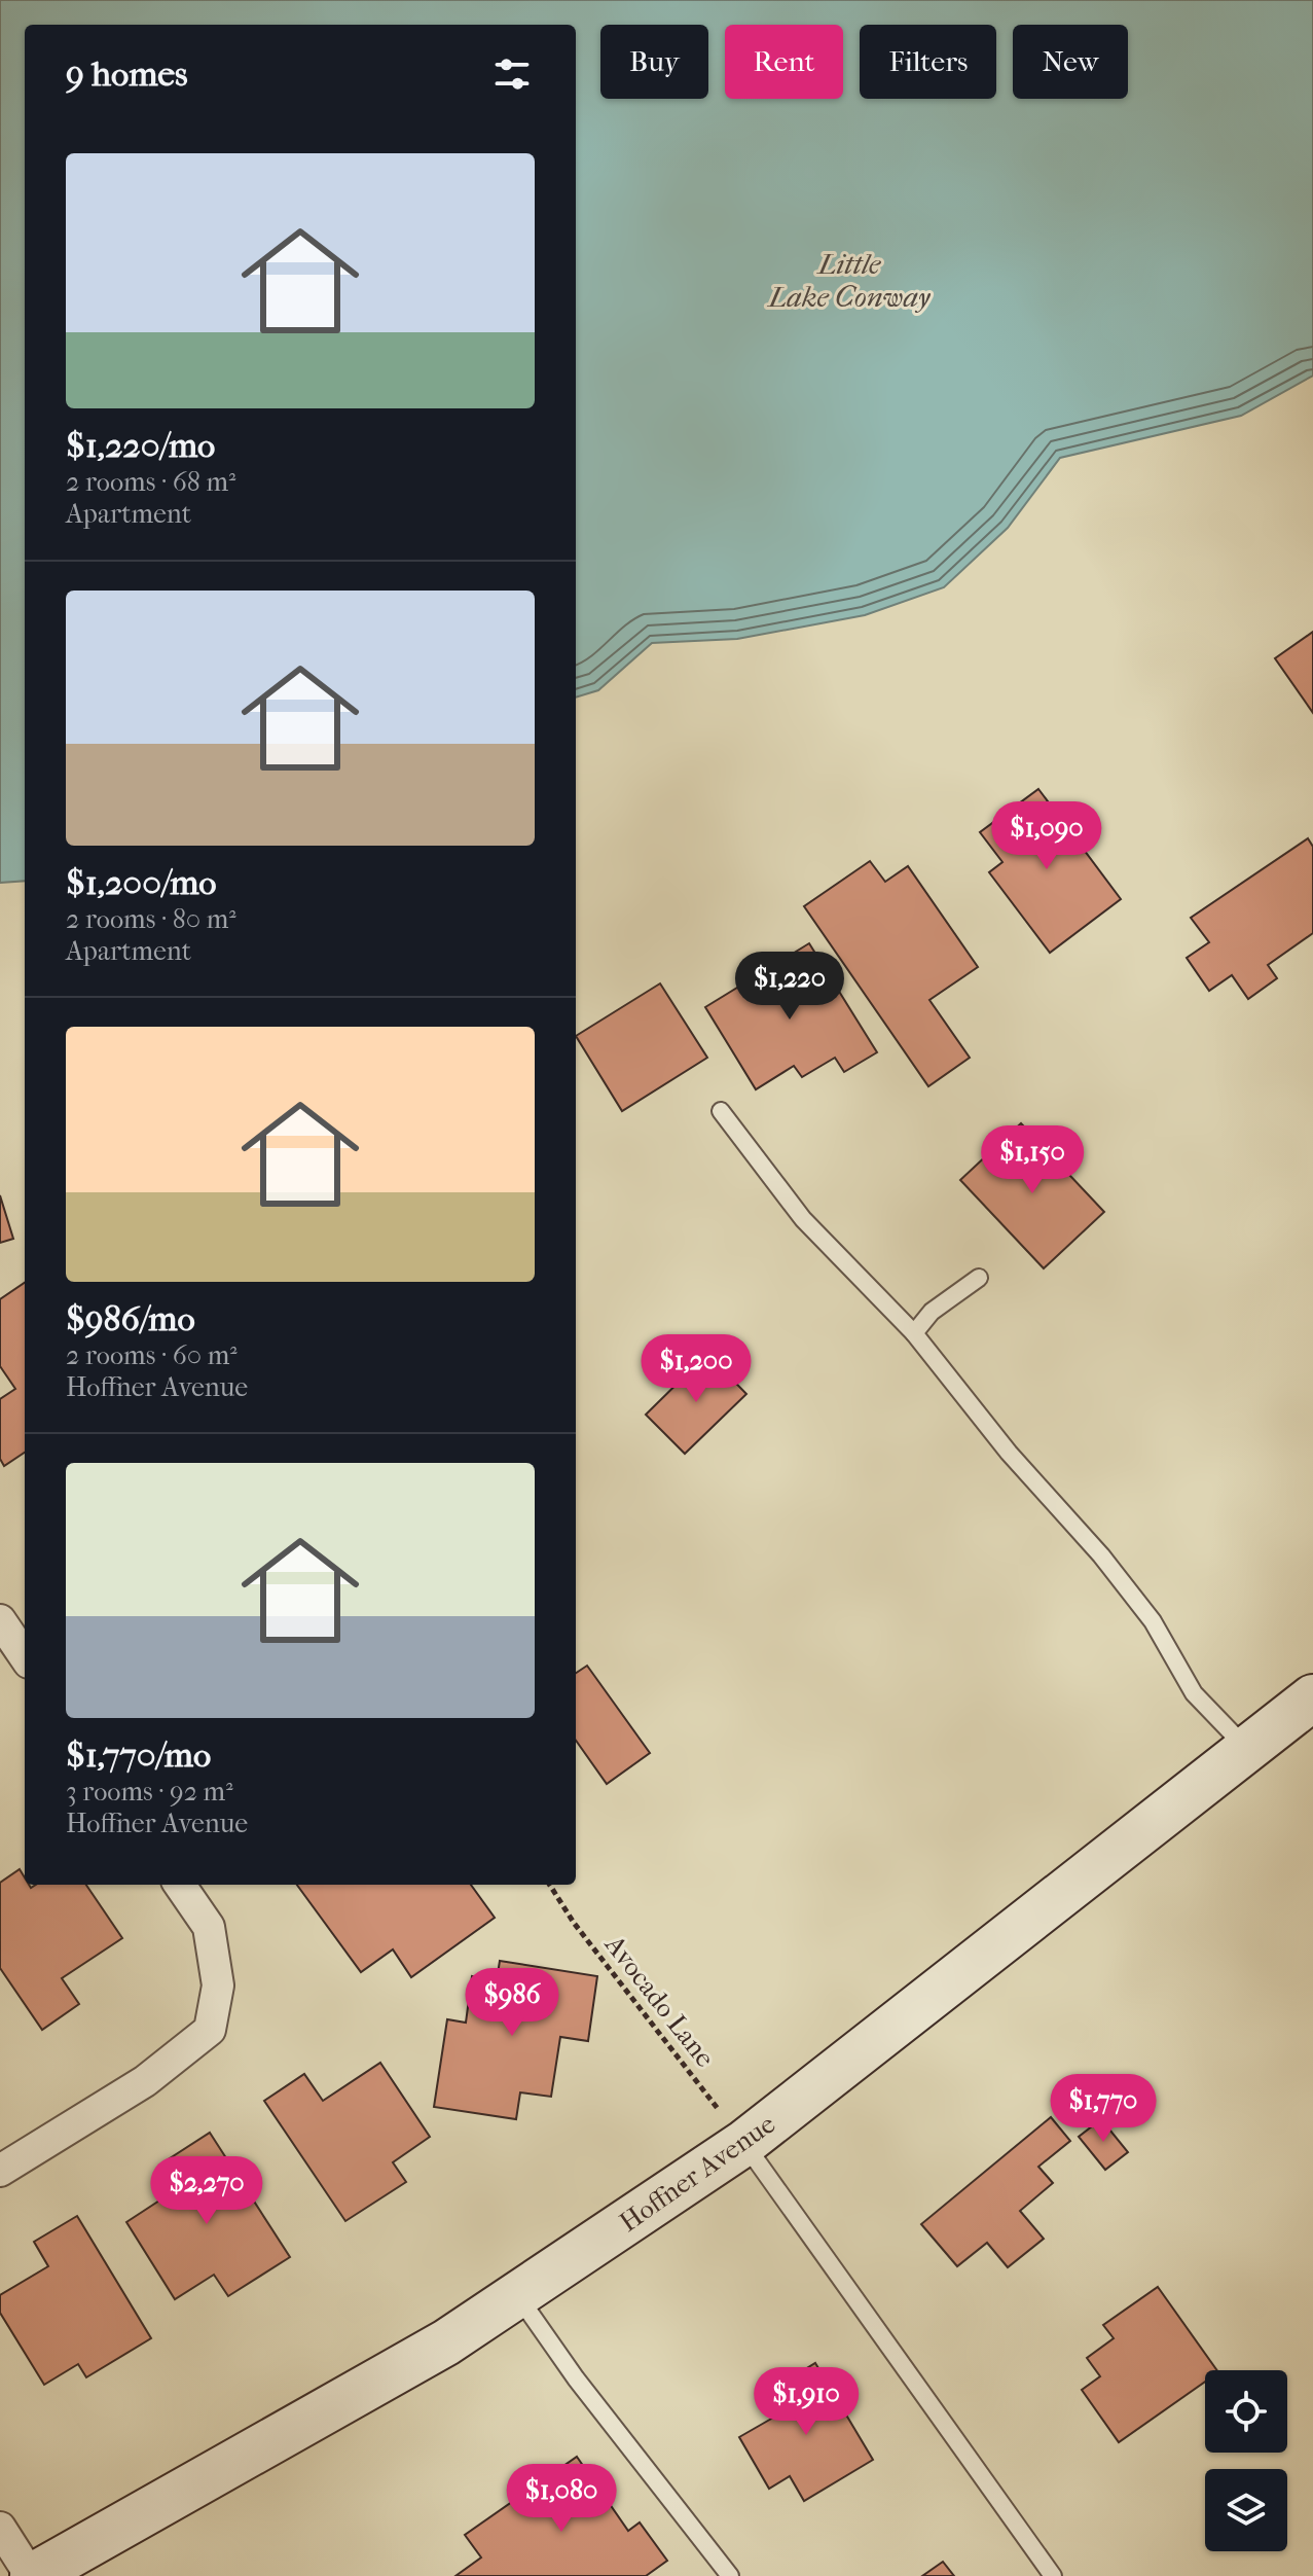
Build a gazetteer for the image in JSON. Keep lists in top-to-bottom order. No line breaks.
{"streets":{"main road":["Hoffner Avenue"],"path":["Avocado Lane"]},"crossings":[["Avocado Lane","Hoffner Avenue"]],"water":["Little Lake Conway"],"page":{"chip":["Buy","Rent","Filters","New"],"heading":"9 homes","list":[{"name":"$1,220/mo","note":"2 rooms · 68 m² · Apartment"},{"name":"$1,200/mo","note":"2 rooms · 80 m² · Apartment"},{"name":"$986/mo","note":"2 rooms · 60 m² · Hoffner Avenue"},{"name":"$1,770/mo","note":"3 rooms · 92 m² · Hoffner Avenue"}],"price":["$1,090","$1,220","$1,150","$1,200","$986","$1,770","$2,270","$1,910","$1,080"]}}
